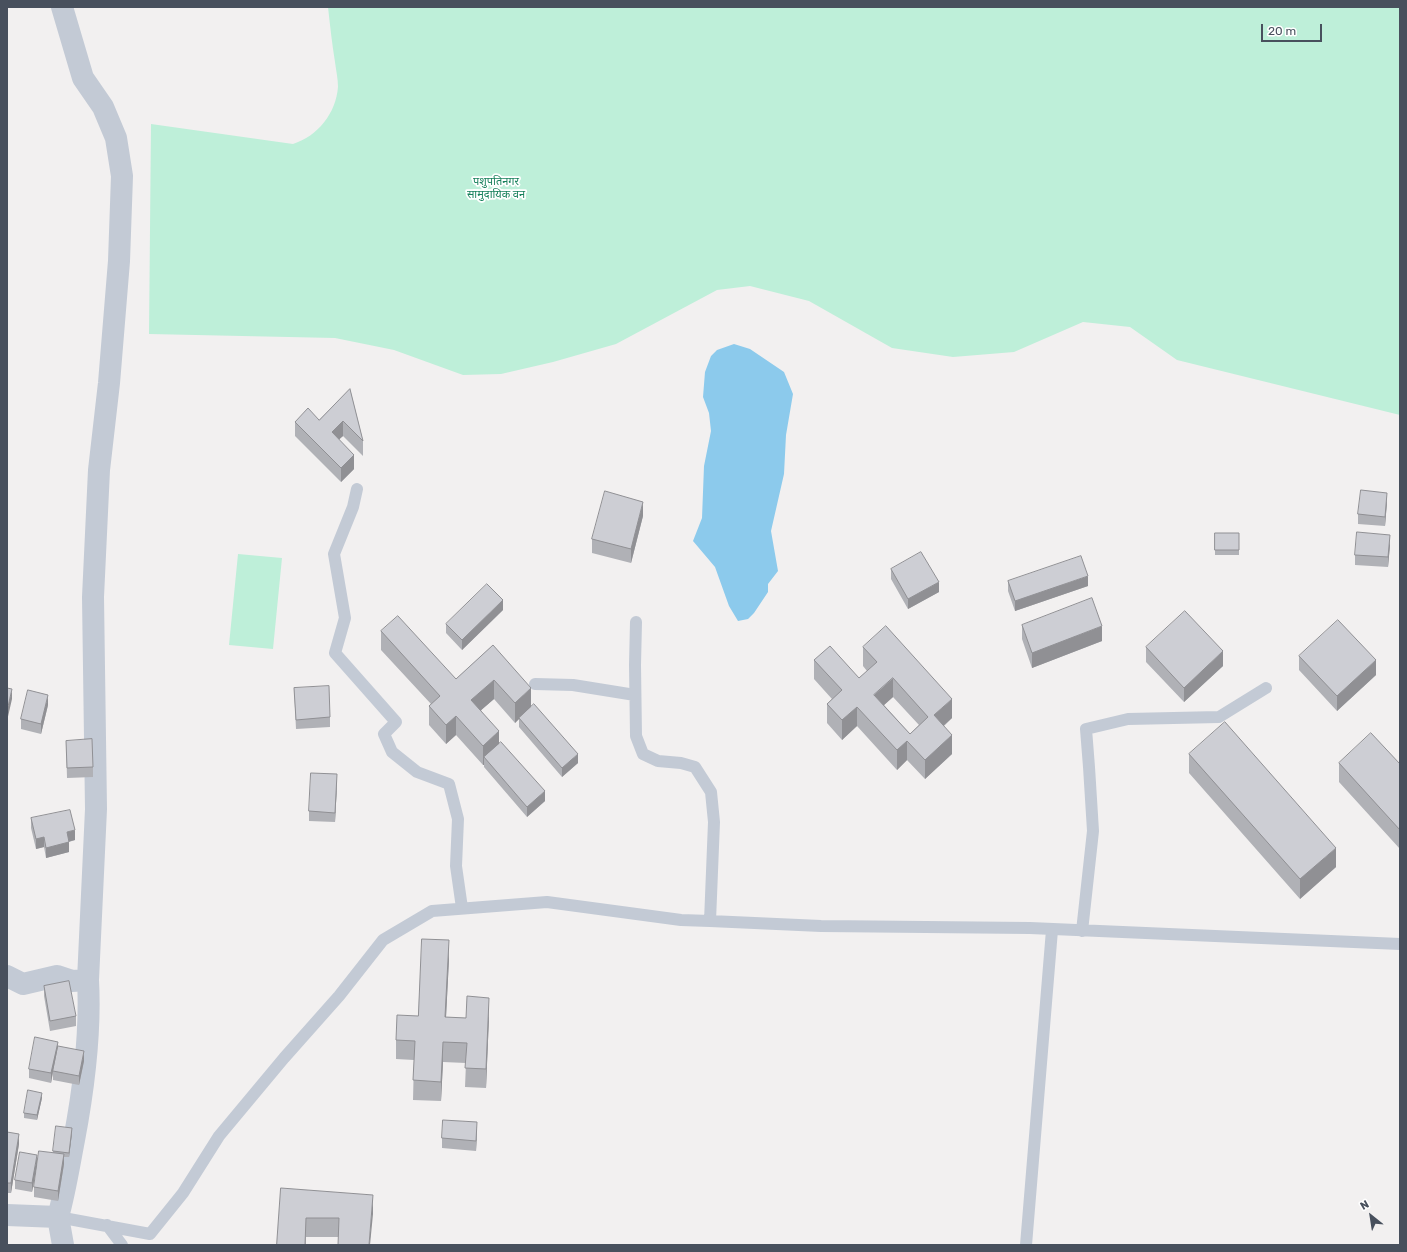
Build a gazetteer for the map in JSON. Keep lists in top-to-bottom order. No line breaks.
{"parks":["पशुपतिनगर सामुदायिक वन"],"scale_bar":"20 m","north":"top left"}
